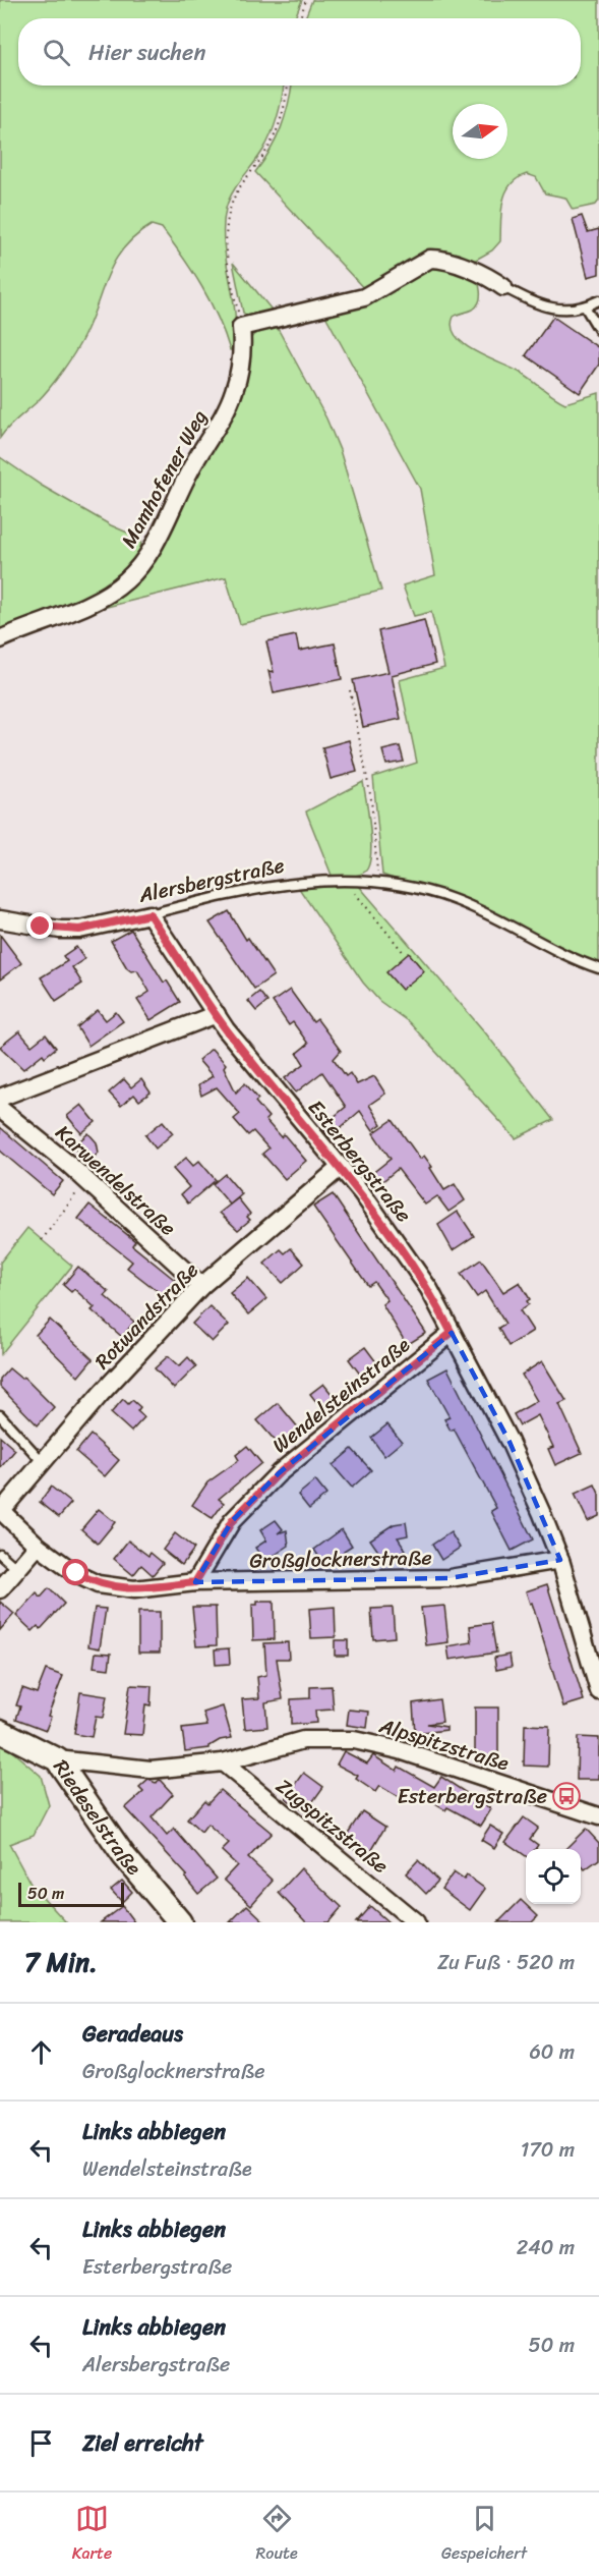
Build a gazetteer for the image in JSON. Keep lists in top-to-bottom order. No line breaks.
{"streets":{"street":["Mamhofener Weg","Alersbergstraße","Esterbergstraße","Karwendelstraße","Rotwandstraße","Wendelsteinstraße","Großglocknerstraße","Alpspitzstraße","Riedeselstraße","Zugspitzstraße"]},"crossings":[["Alersbergstraße","Esterbergstraße"],["Esterbergstraße","Rotwandstraße"],["Esterbergstraße","Wendelsteinstraße"],["Esterbergstraße","Großglocknerstraße"],["Karwendelstraße","Rotwandstraße"],["Rotwandstraße","Großglocknerstraße"],["Wendelsteinstraße","Großglocknerstraße"],["Alpspitzstraße","Riedeselstraße"],["Alpspitzstraße","Zugspitzstraße"]],"places":{"bus stop":["Esterbergstraße"]},"scale_bar":"50 m","north":"right","page":{"search":"Hier suchen","scale":"50 m","heading":["7 Min.","Zu Fuß · 520 m"],"list":[["Geradeaus","Großglocknerstraße","60 m"],["Links abbiegen","Wendelsteinstraße","170 m"],["Links abbiegen","Esterbergstraße","240 m"],["Links abbiegen","Alersbergstraße","50 m"],"Ziel erreicht"],"nav":["Karte","Route","Gespeichert"]}}
